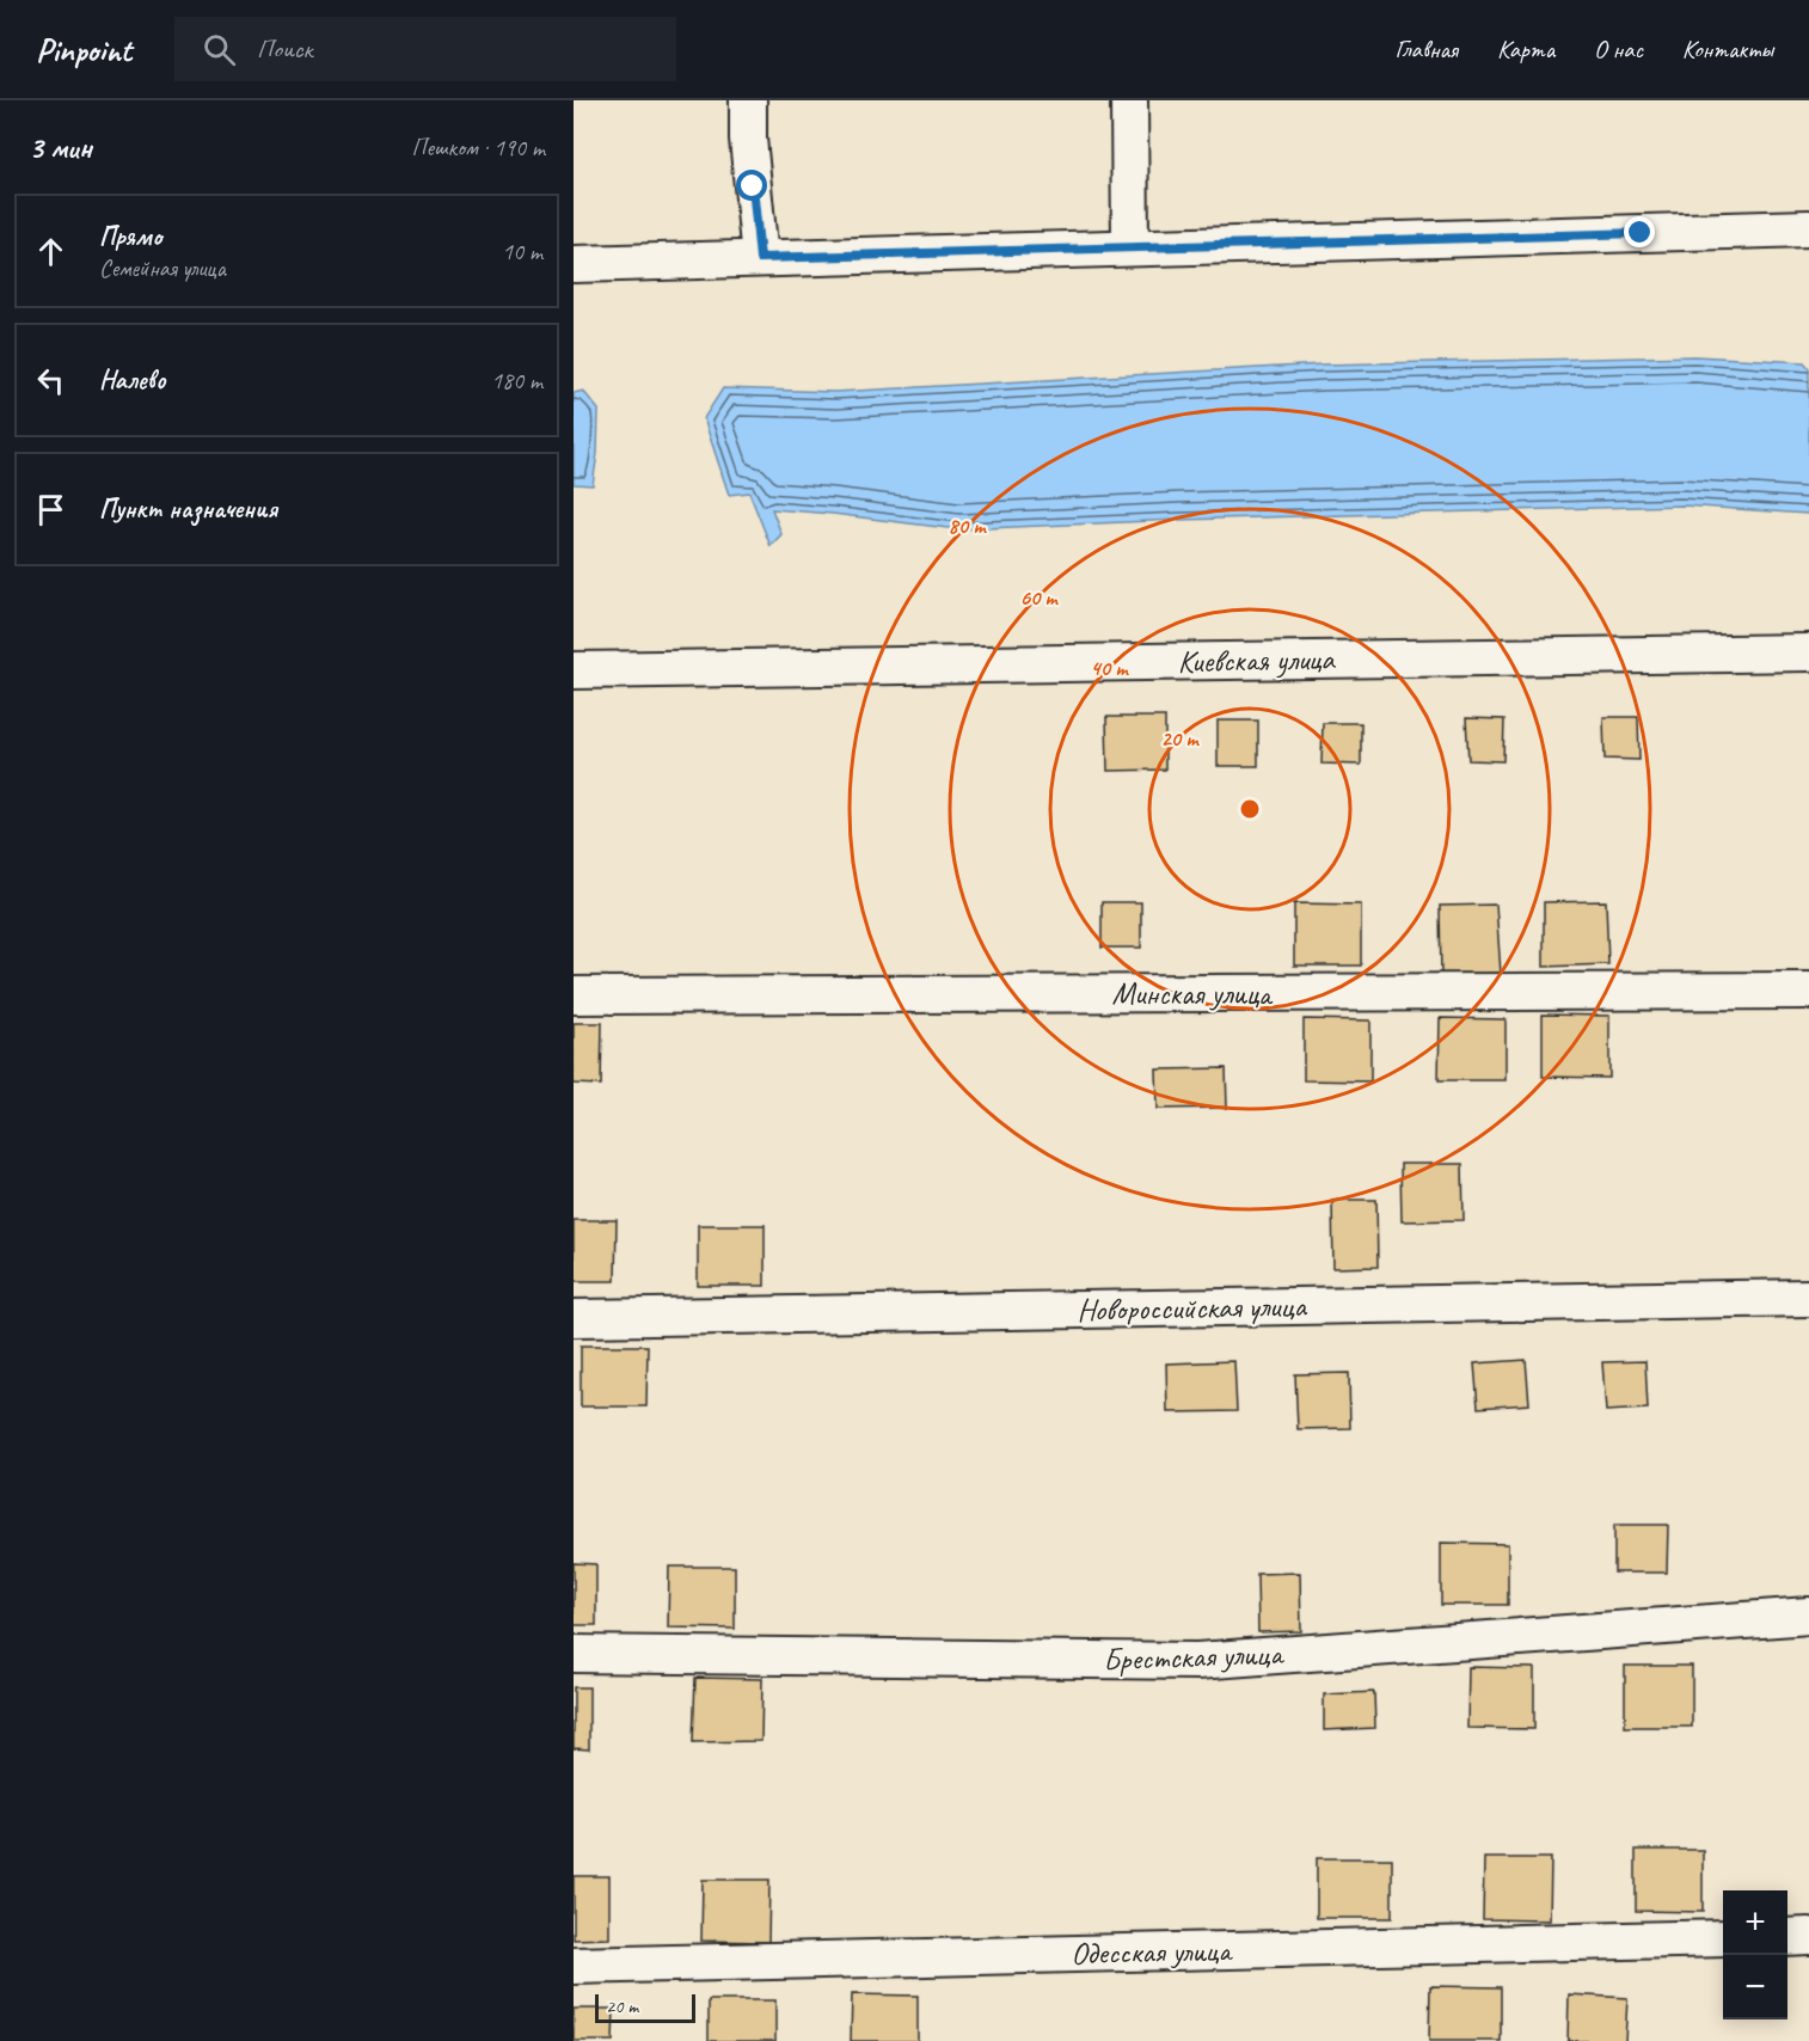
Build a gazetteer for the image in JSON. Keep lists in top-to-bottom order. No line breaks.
{"streets":{"street":["Киевская улица","Минская улица","Новороссийская улица","Брестская улица","Одесская улица"]},"scale_bar":"20 m","page":{"header":"Pinpoint","search":"Поиск","nav":["Главная","Карта","О нас","Контакты"],"heading":["3 мин","Пешком · 190 m"],"list":[["Прямо","Семейная улица","10 m"],["Налево","180 m"],"Пункт назначения"],"map_buttons":["+","−"],"scale":"20 m"},"rings":["80 m","60 m","40 m","20 m"]}
